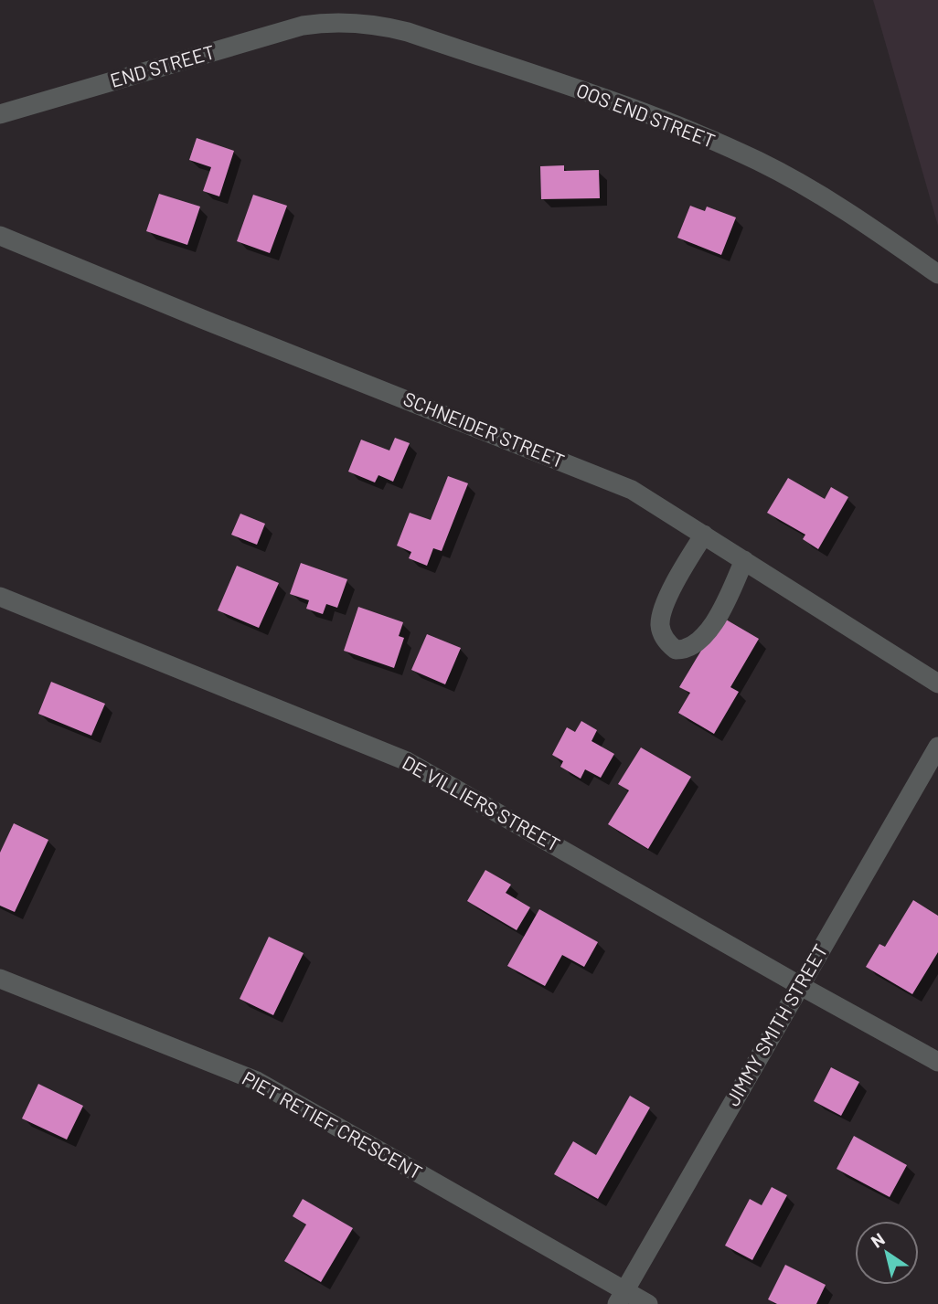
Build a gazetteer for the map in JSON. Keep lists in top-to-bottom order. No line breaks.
{"streets":{"street":["END STREET","OOS END STREET","SCHNEIDER STREET","DE VILLIERS STREET","JIMMY SMITH STREET","PIET RETIEF CRESCENT"]},"crossings":[["END STREET","OOS END STREET"],["DE VILLIERS STREET","JIMMY SMITH STREET"],["JIMMY SMITH STREET","PIET RETIEF CRESCENT"]],"north":"top left"}
